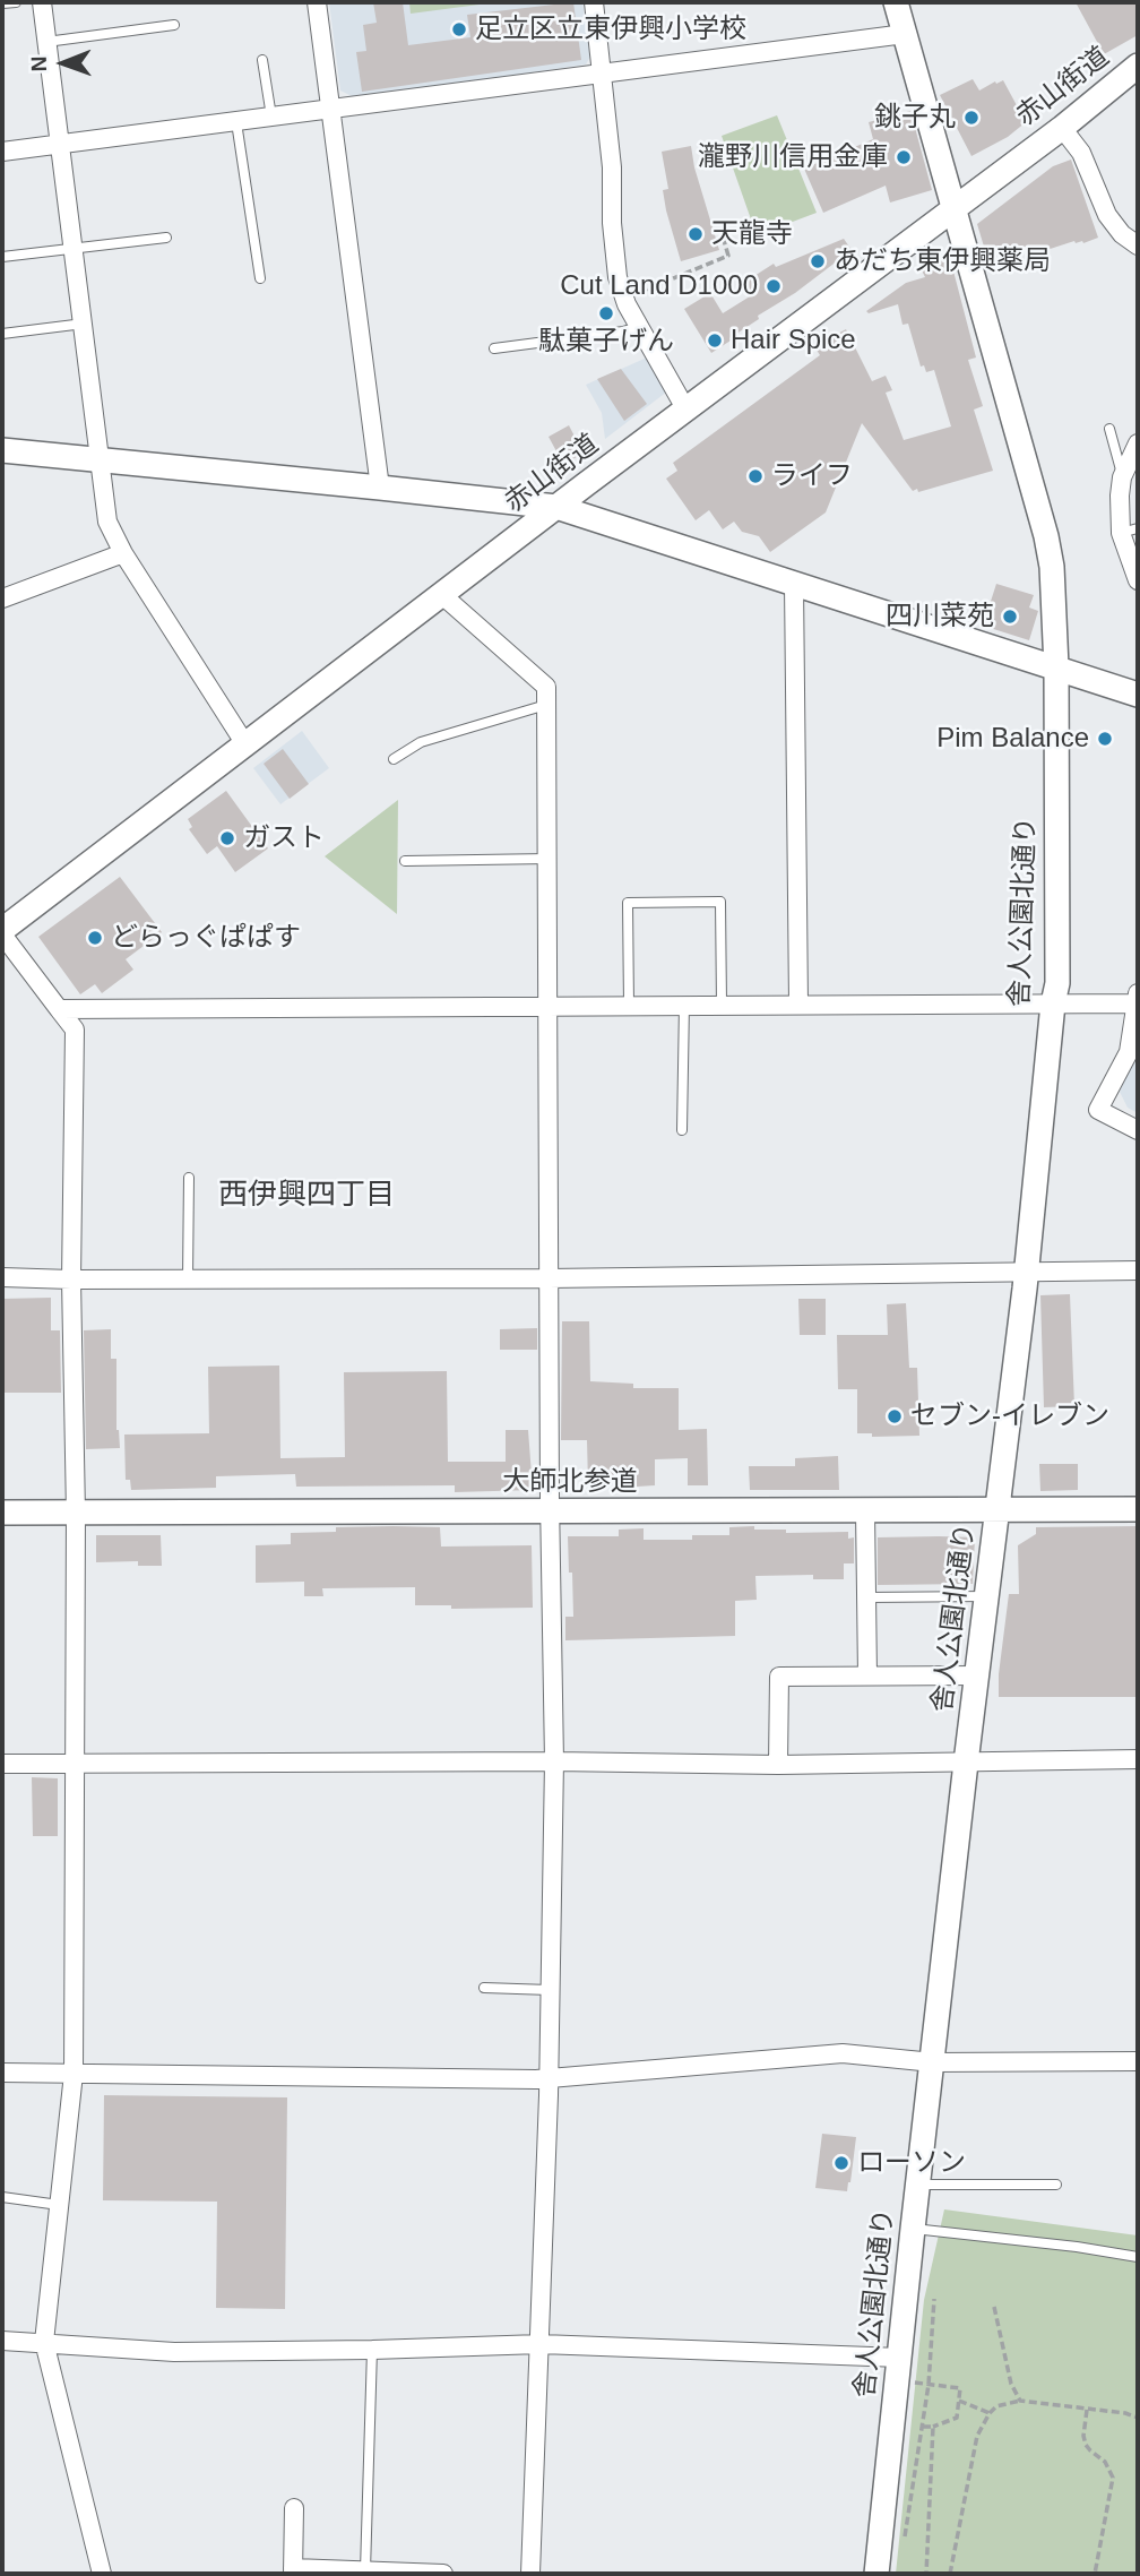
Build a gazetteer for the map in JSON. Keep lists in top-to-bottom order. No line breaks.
{"streets":{"street":["赤山街道","舎人公園北通り","大師北参道"]},"crossings":[["赤山街道","舎人公園北通り"],["舎人公園北通り","大師北参道"]],"districts":["西伊興四丁目"],"places":["足立区立東伊興小学校","銚子丸","瀧野川信用金庫","天龍寺","あだち東伊興薬局","Cut Land D1000","駄菓子げん","Hair Spice","ライフ","四川菜苑","Pim Balance","ガスト","どらっぐぱぱす","セブン-イレブン","ローソン"],"north":"left"}
